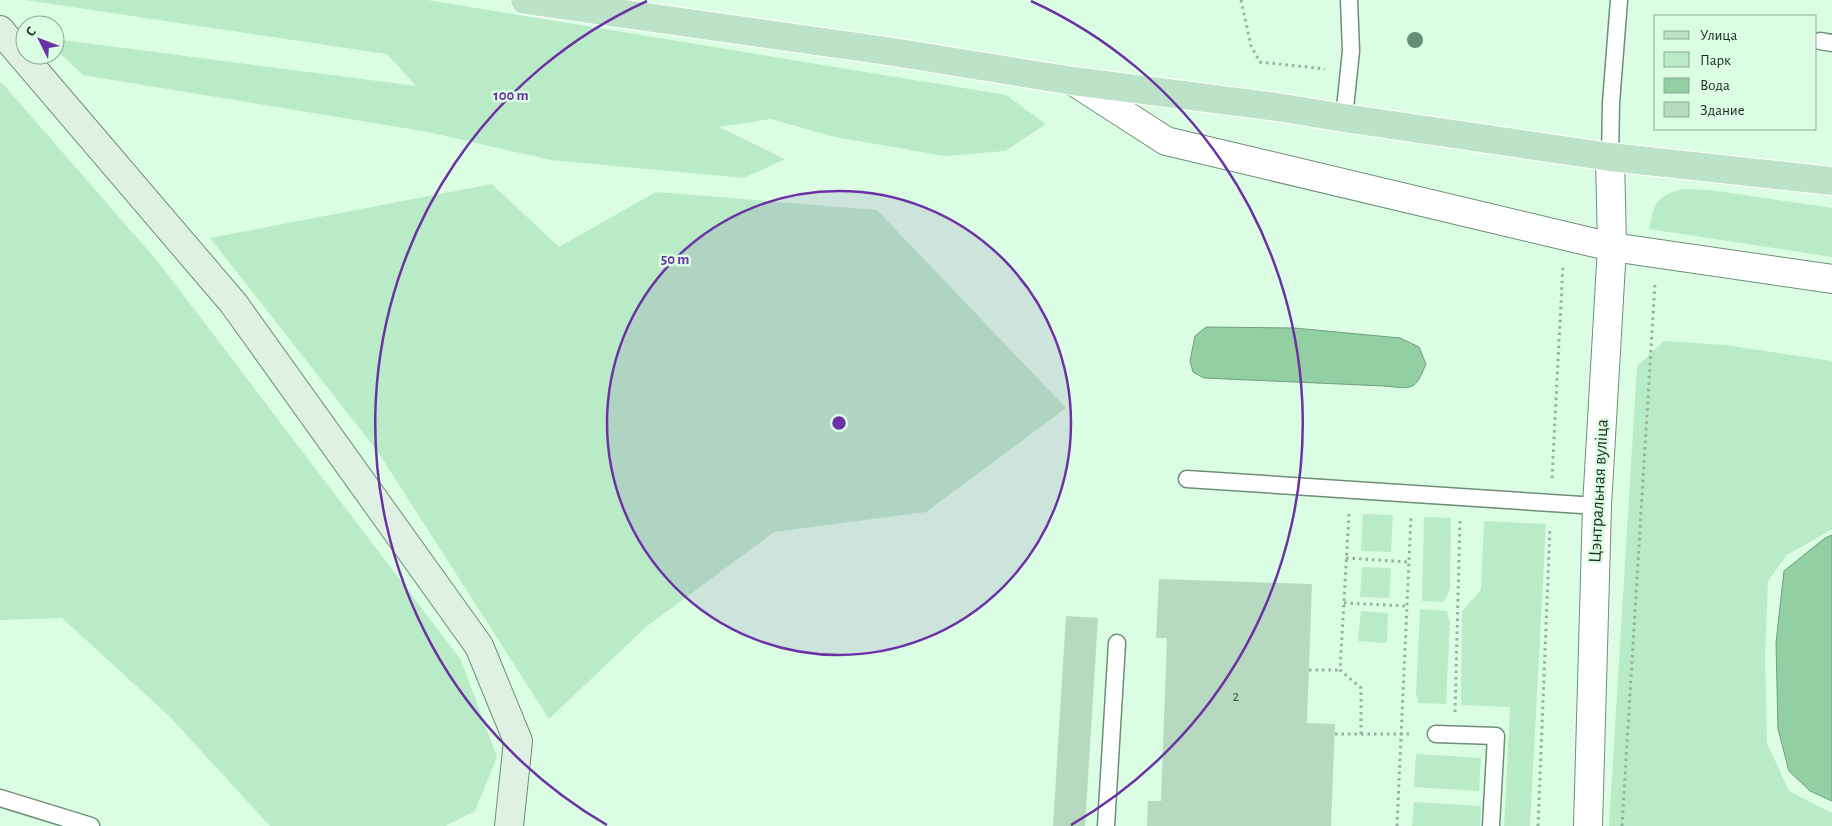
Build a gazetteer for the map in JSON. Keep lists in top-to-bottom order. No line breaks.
{"streets":{"street":["Цэнтральная вуліца"]},"house_numbers":["2"],"legend":["Улица","Парк","Вода","Здание"],"north":"top left","rings":["100 m","50 m"]}
